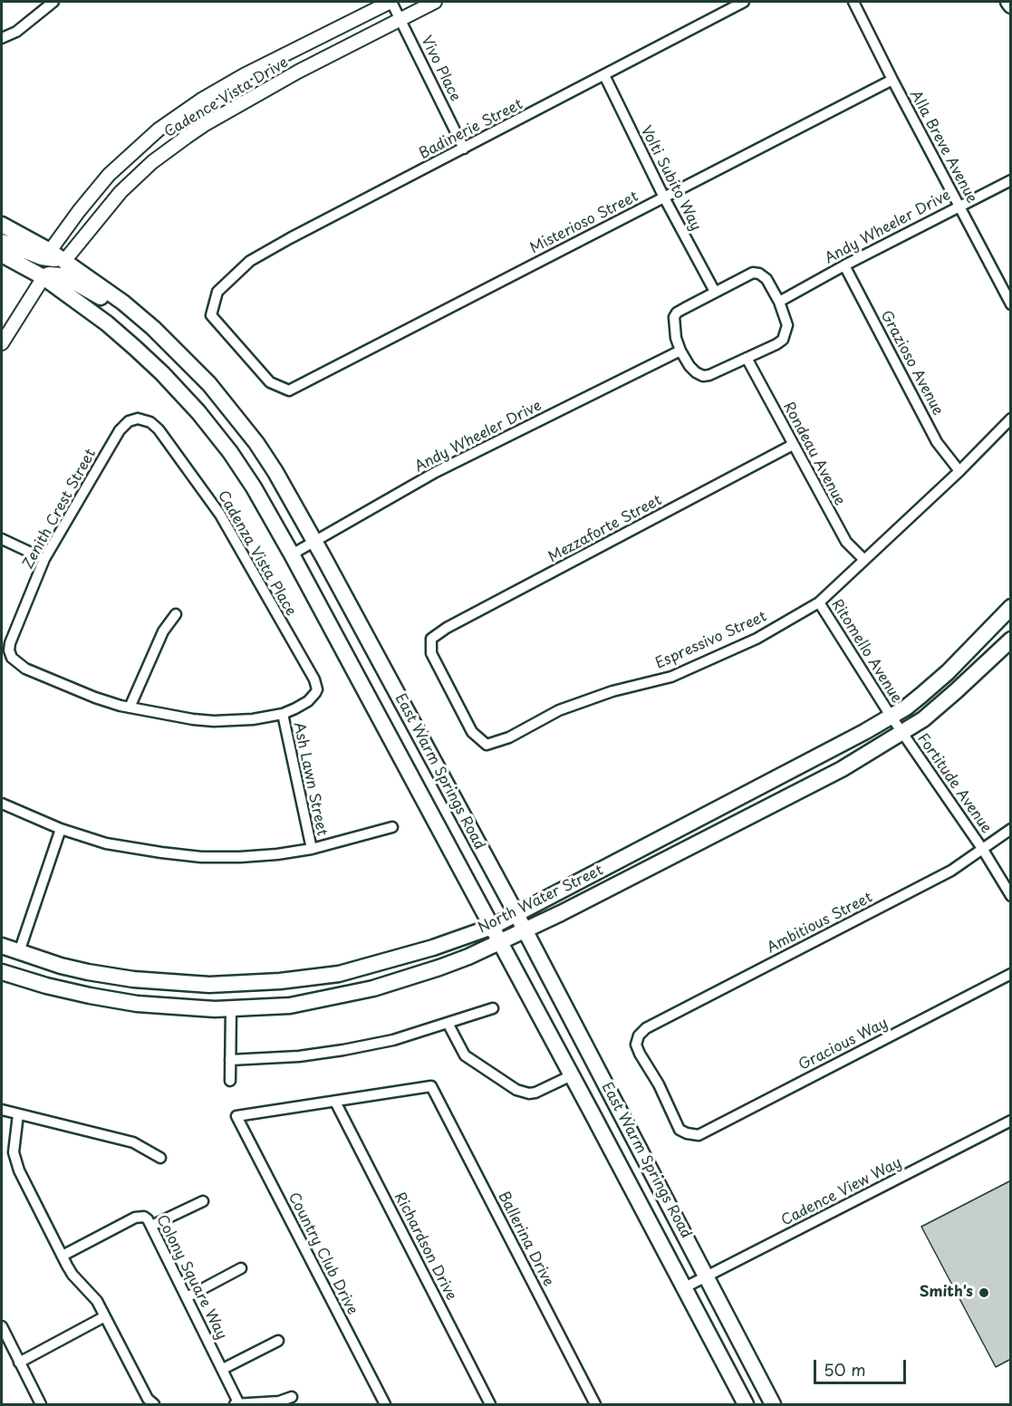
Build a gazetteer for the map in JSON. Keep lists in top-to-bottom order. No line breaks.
{"streets":{"main road":["East Warm Springs Road","North Water Street"],"street":["Vivo Place","Cadence Vista Drive","Badinerie Street","Alla Breve Avenue","Volti Subito Way","Misterioso Street","Andy Wheeler Drive","Grazioso Avenue","Rondeau Avenue","Zenith Crest Street","Mezzaforte Street","Cadenza Vista Place","Espressivo Street","Ritomello Avenue","Ash Lawn Street","Fortitude Avenue","Ambitious Street","Gracious Way","Cadence View Way","Ballerina Drive","Richardson Drive","Country Club Drive","Colony Square Way"]},"crossings":[["Vivo Place","Cadence Vista Drive"],["Vivo Place","Badinerie Street"],["Cadence Vista Drive","East Warm Springs Road"],["Badinerie Street","Volti Subito Way"],["Badinerie Street","Misterioso Street"],["Alla Breve Avenue","Misterioso Street"],["Alla Breve Avenue","Andy Wheeler Drive"],["Volti Subito Way","Misterioso Street"],["Volti Subito Way","Andy Wheeler Drive"],["Volti Subito Way","Rondeau Avenue"],["Andy Wheeler Drive","Grazioso Avenue"],["Andy Wheeler Drive","Rondeau Avenue"],["Andy Wheeler Drive","East Warm Springs Road"],["Grazioso Avenue","Espressivo Street"],["Rondeau Avenue","Mezzaforte Street"],["Rondeau Avenue","Espressivo Street"],["Zenith Crest Street","Cadenza Vista Place"],["Mezzaforte Street","Espressivo Street"],["Cadenza Vista Place","Ash Lawn Street"],["Espressivo Street","Ritomello Avenue"],["Ritomello Avenue","Fortitude Avenue"],["Ritomello Avenue","North Water Street"],["East Warm Springs Road","North Water Street"],["East Warm Springs Road","Cadence View Way"],["Fortitude Avenue","North Water Street"],["Fortitude Avenue","Ambitious Street"],["Ambitious Street","Gracious Way"],["Ballerina Drive","Richardson Drive"],["Ballerina Drive","Country Club Drive"],["Richardson Drive","Country Club Drive"]],"places":["Smith's"],"scale_bar":"50 m"}
